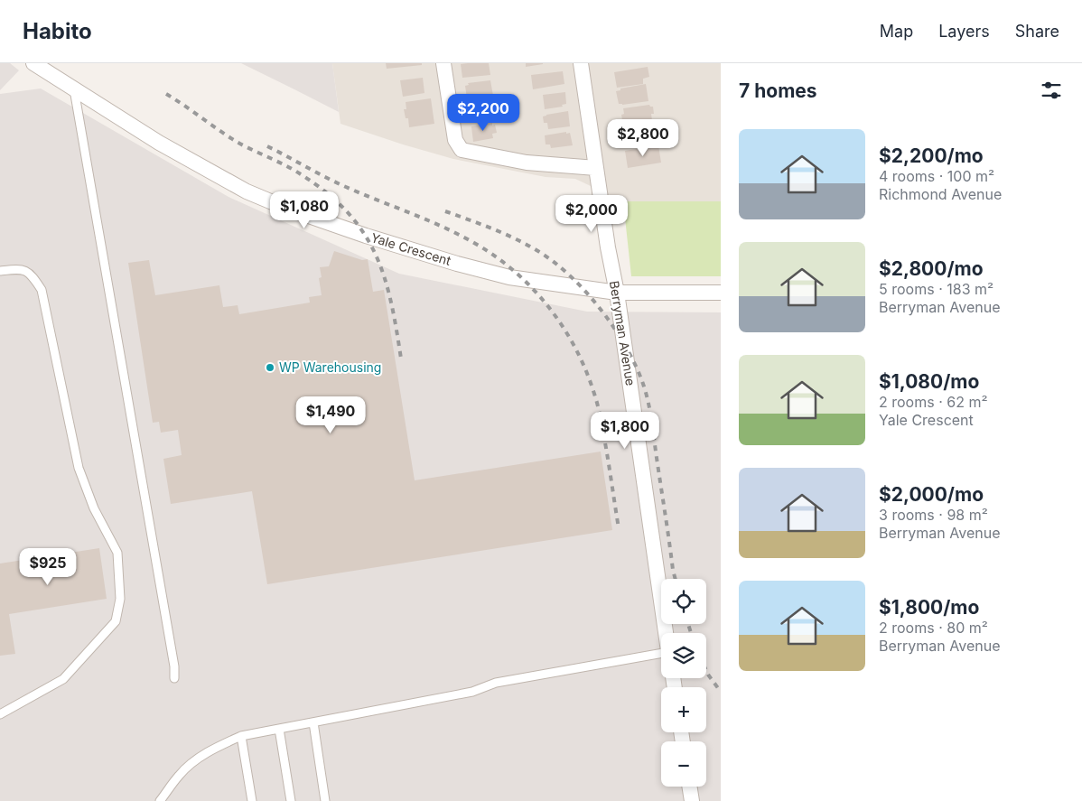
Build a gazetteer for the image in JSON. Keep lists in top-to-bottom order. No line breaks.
{"streets":{"street":["Yale Crescent","Berryman Avenue"]},"crossings":[["Yale Crescent","Berryman Avenue"]],"places":["WP Warehousing"],"page":{"header":"Habito","nav":["Map","Layers","Share"],"heading":"7 homes","price":["$2,200","$2,800","$1,080","$2,000","$1,490","$1,800","$925"],"list":[{"name":"$2,200/mo","note":"4 rooms · 100 m² · Richmond Avenue"},{"name":"$2,800/mo","note":"5 rooms · 183 m² · Berryman Avenue"},{"name":"$1,080/mo","note":"2 rooms · 62 m² · Yale Crescent"},{"name":"$2,000/mo","note":"3 rooms · 98 m² · Berryman Avenue"},{"name":"$1,800/mo","note":"2 rooms · 80 m² · Berryman Avenue"}],"map_buttons":["+","−"]}}
